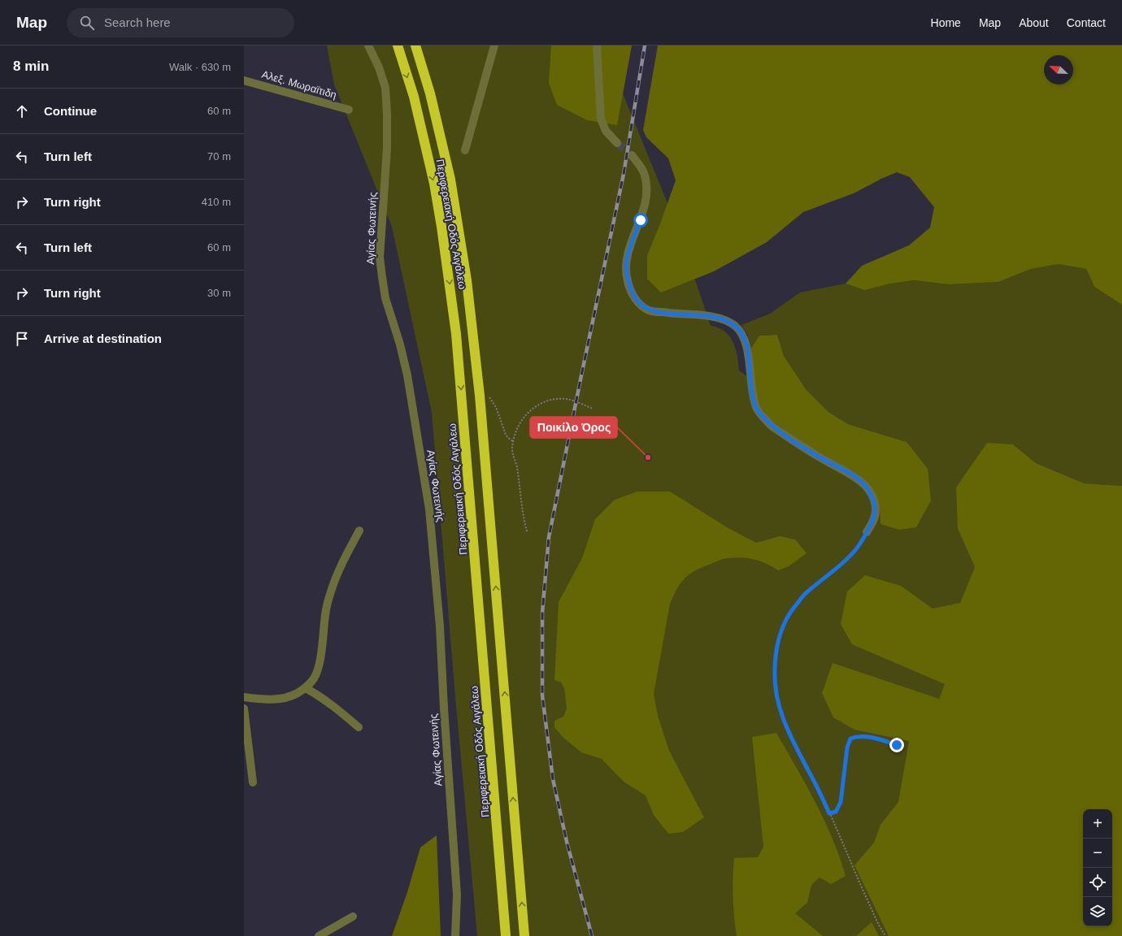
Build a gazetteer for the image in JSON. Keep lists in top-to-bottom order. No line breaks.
{"streets":{"highway":["Περιφερειακή Οδός Αιγάλεω"],"street":["Αλεξ. Μωραϊτιδη","Αγίας Φωτεινής"]},"places":["Ποικίλο Όρος"],"north":"top left","page":{"header":"Map","search":"Search here","nav":["Home","Map","About","Contact"],"heading":["8 min","Walk · 630 m"],"list":[["Continue","60 m"],["Turn left","70 m"],["Turn right","410 m"],["Turn left","60 m"],["Turn right","30 m"],"Arrive at destination"],"map_buttons":["+","−"]}}
